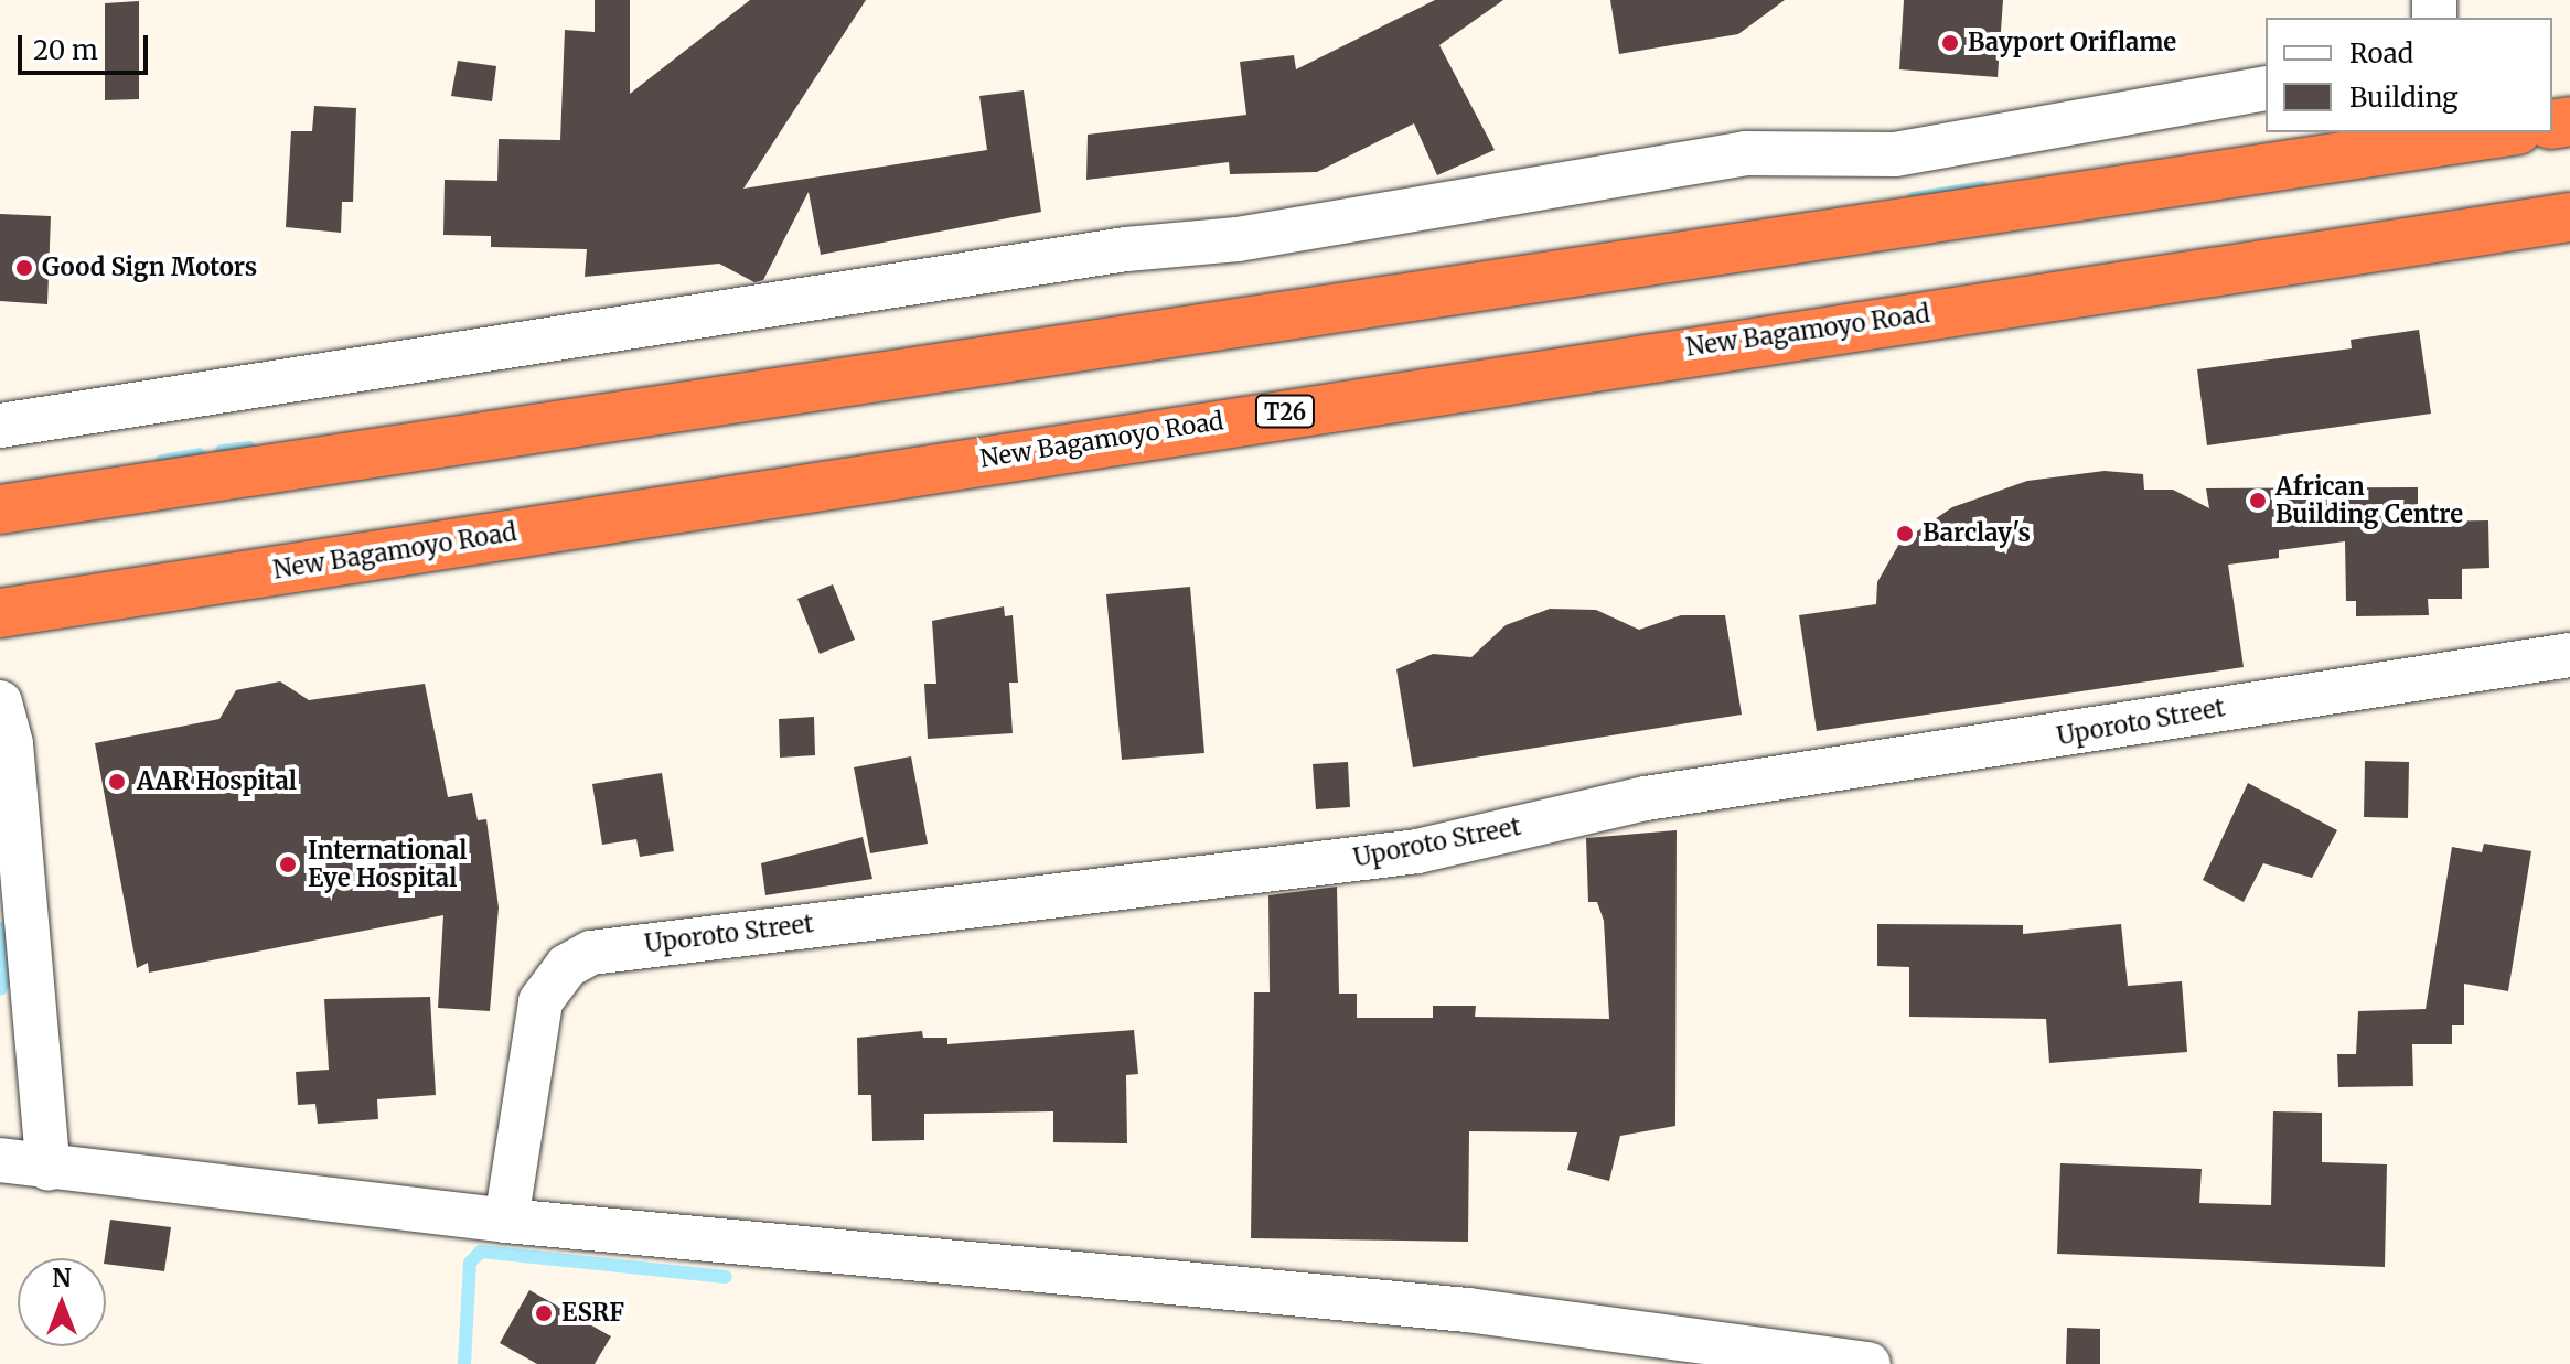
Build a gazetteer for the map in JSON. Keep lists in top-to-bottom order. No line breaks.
{"streets":{"highway":["New Bagamoyo Road","T26"],"street":["Uporoto Street"]},"places":["Bayport Oriflame","Good Sign Motors","African Building Centre","Barclay's","AAR Hospital","International Eye Hospital","ESRF"],"legend":["Road","Building"],"scale_bar":"20 m","north":"top"}
